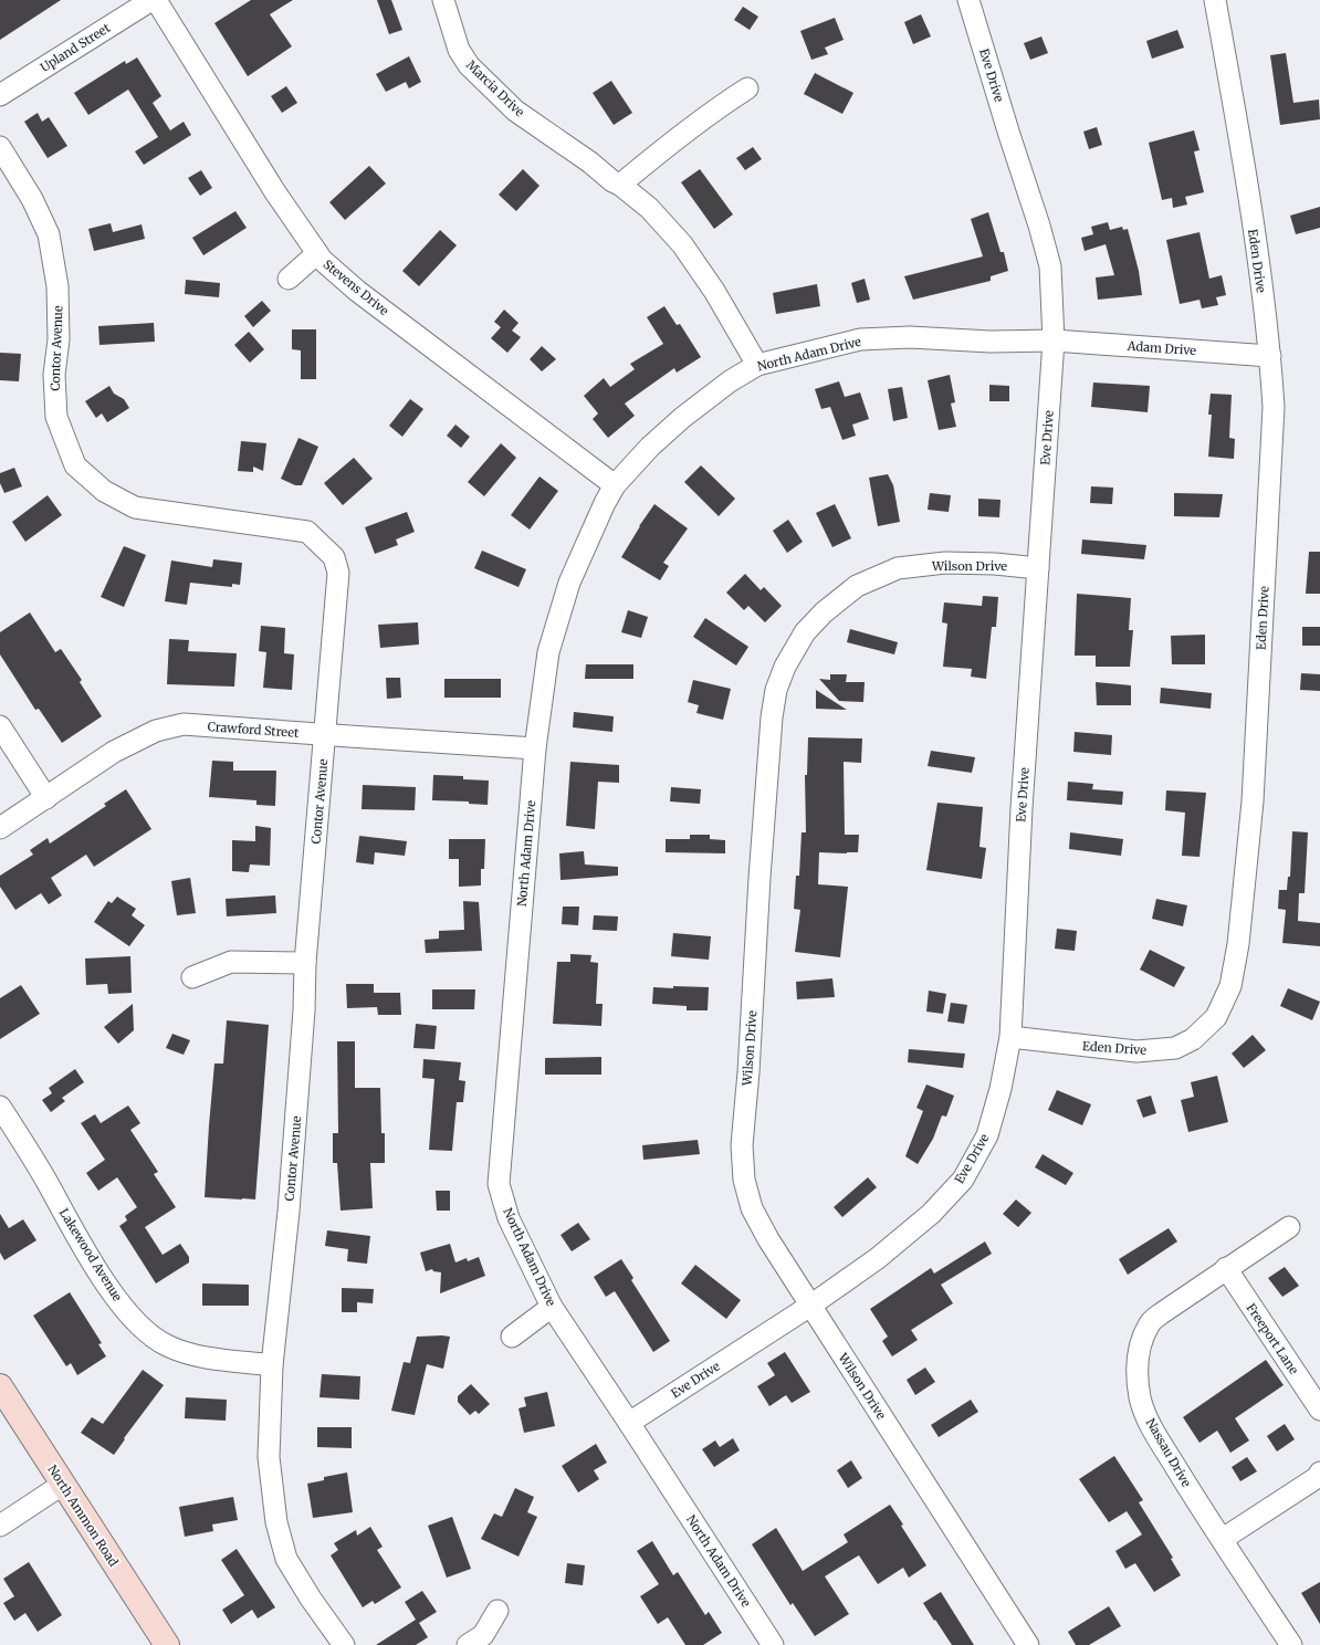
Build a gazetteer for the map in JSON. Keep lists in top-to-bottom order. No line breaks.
{"streets":{"main road":["North Ammon Road"],"street":["Upland Street","Eve Drive","Marcia Drive","Eden Drive","Stevens Drive","Contor Avenue","Adam Drive","North Adam Drive","Wilson Drive","Crawford Street","Lakewood Avenue","Freeport Lane","Nassau Drive"]},"crossings":[["Eve Drive","Eden Drive"],["Eve Drive","Adam Drive"],["Eve Drive","North Adam Drive"],["Eve Drive","Wilson Drive"],["Marcia Drive","North Adam Drive"],["Eden Drive","Adam Drive"],["Stevens Drive","North Adam Drive"],["Contor Avenue","Crawford Street"],["Contor Avenue","Lakewood Avenue"],["Adam Drive","North Adam Drive"],["North Adam Drive","Crawford Street"],["Freeport Lane","Nassau Drive"]]}
